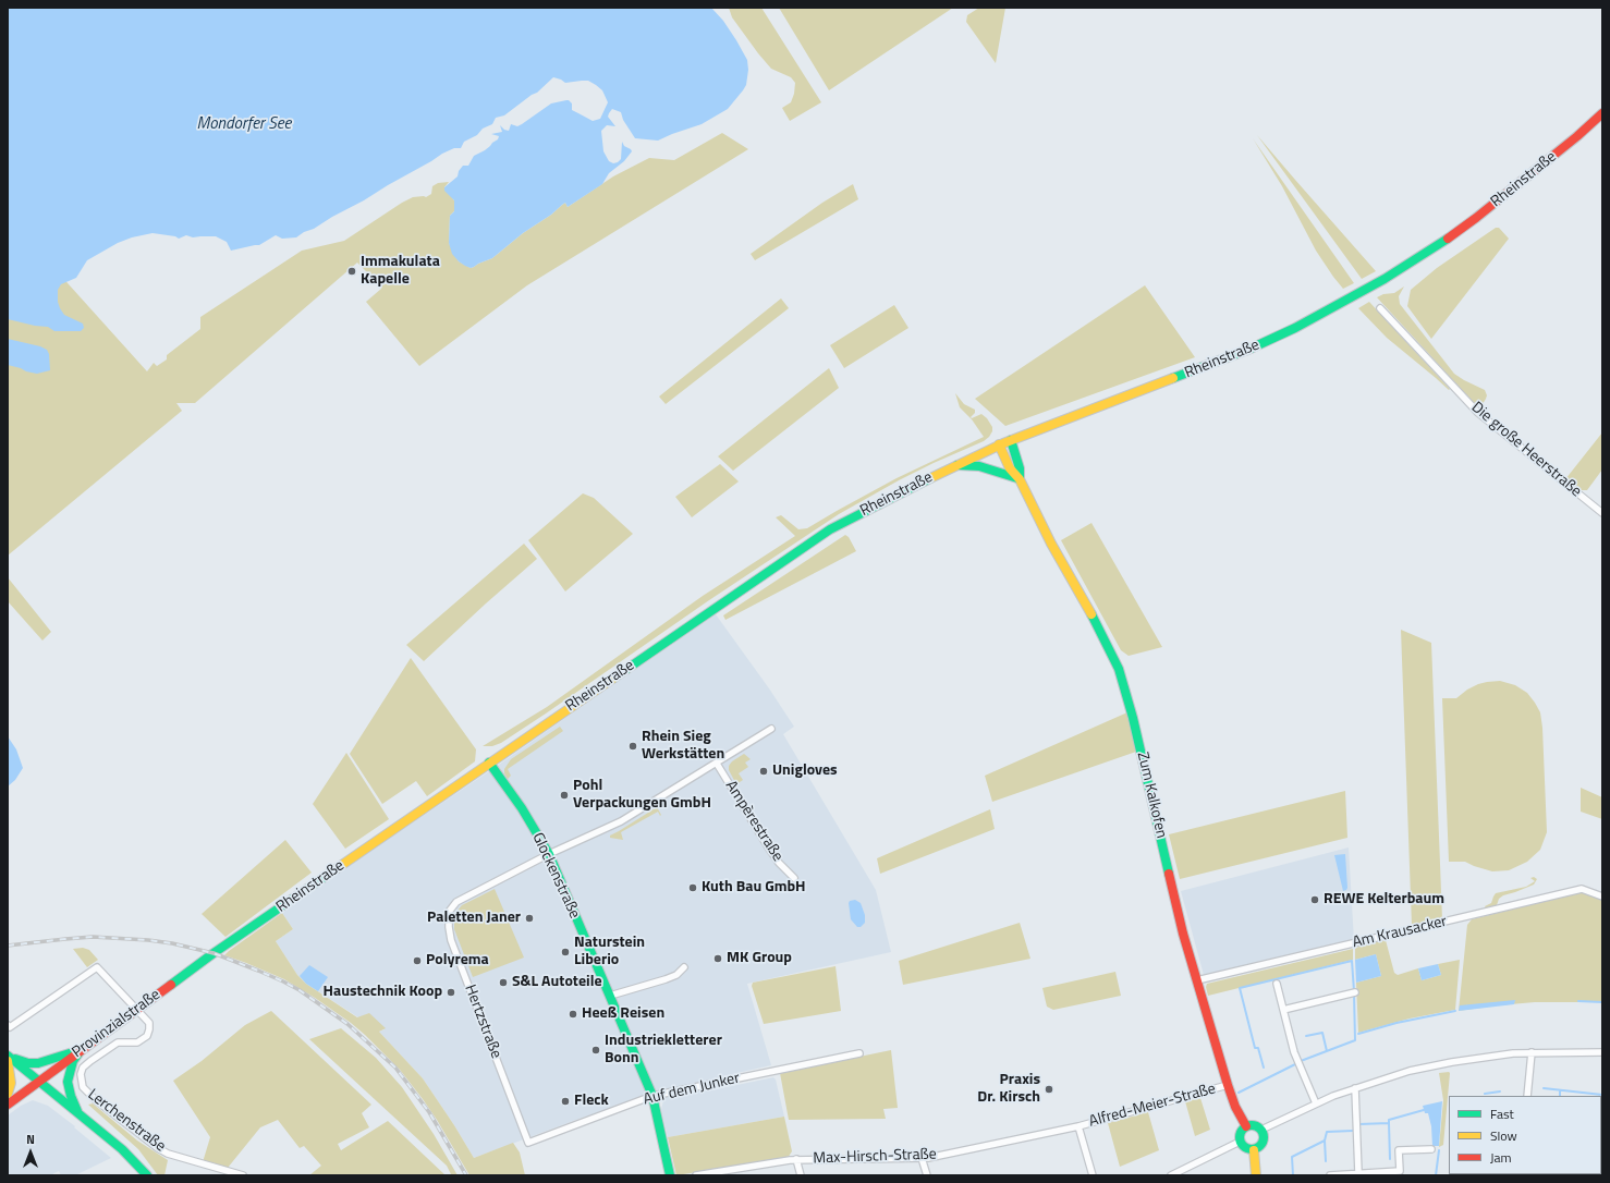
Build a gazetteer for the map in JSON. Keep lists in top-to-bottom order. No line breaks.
{"streets":{"main road":["Rheinstraße","Zum Kalkofen","Glockenstraße","Provinzialstraße"],"street":["Die große Heerstraße","Ampèrestraße","Am Krausacker","Hertzstraße","Auf dem Junker","Alfred-Meier-Straße","Lerchenstraße","Max-Hirsch-Straße"]},"crossings":[["Rheinstraße","Zum Kalkofen"],["Rheinstraße","Glockenstraße"],["Rheinstraße","Provinzialstraße"],["Zum Kalkofen","Am Krausacker"],["Zum Kalkofen","Alfred-Meier-Straße"],["Ampèrestraße","Glockenstraße"],["Ampèrestraße","Hertzstraße"],["Glockenstraße","Hertzstraße"],["Glockenstraße","Auf dem Junker"],["Hertzstraße","Auf dem Junker"],["Provinzialstraße","Lerchenstraße"],["Alfred-Meier-Straße","Max-Hirsch-Straße"]],"water":["Mondorfer See"],"places":["Immakulata Kapelle","Rhein Sieg Werkstätten","Unigloves","Pohl Verpackungen GmbH","Kuth Bau GmbH","REWE Kelterbaum","Paletten Janer","Naturstein Liberio","MK Group","Polyrema","S&L Autoteile","Haustechnik Koop","Heeß Reisen","Industriekletterer Bonn","Praxis Dr. Kirsch","Fleck"],"legend":["Fast","Slow","Jam"],"north":"top"}
